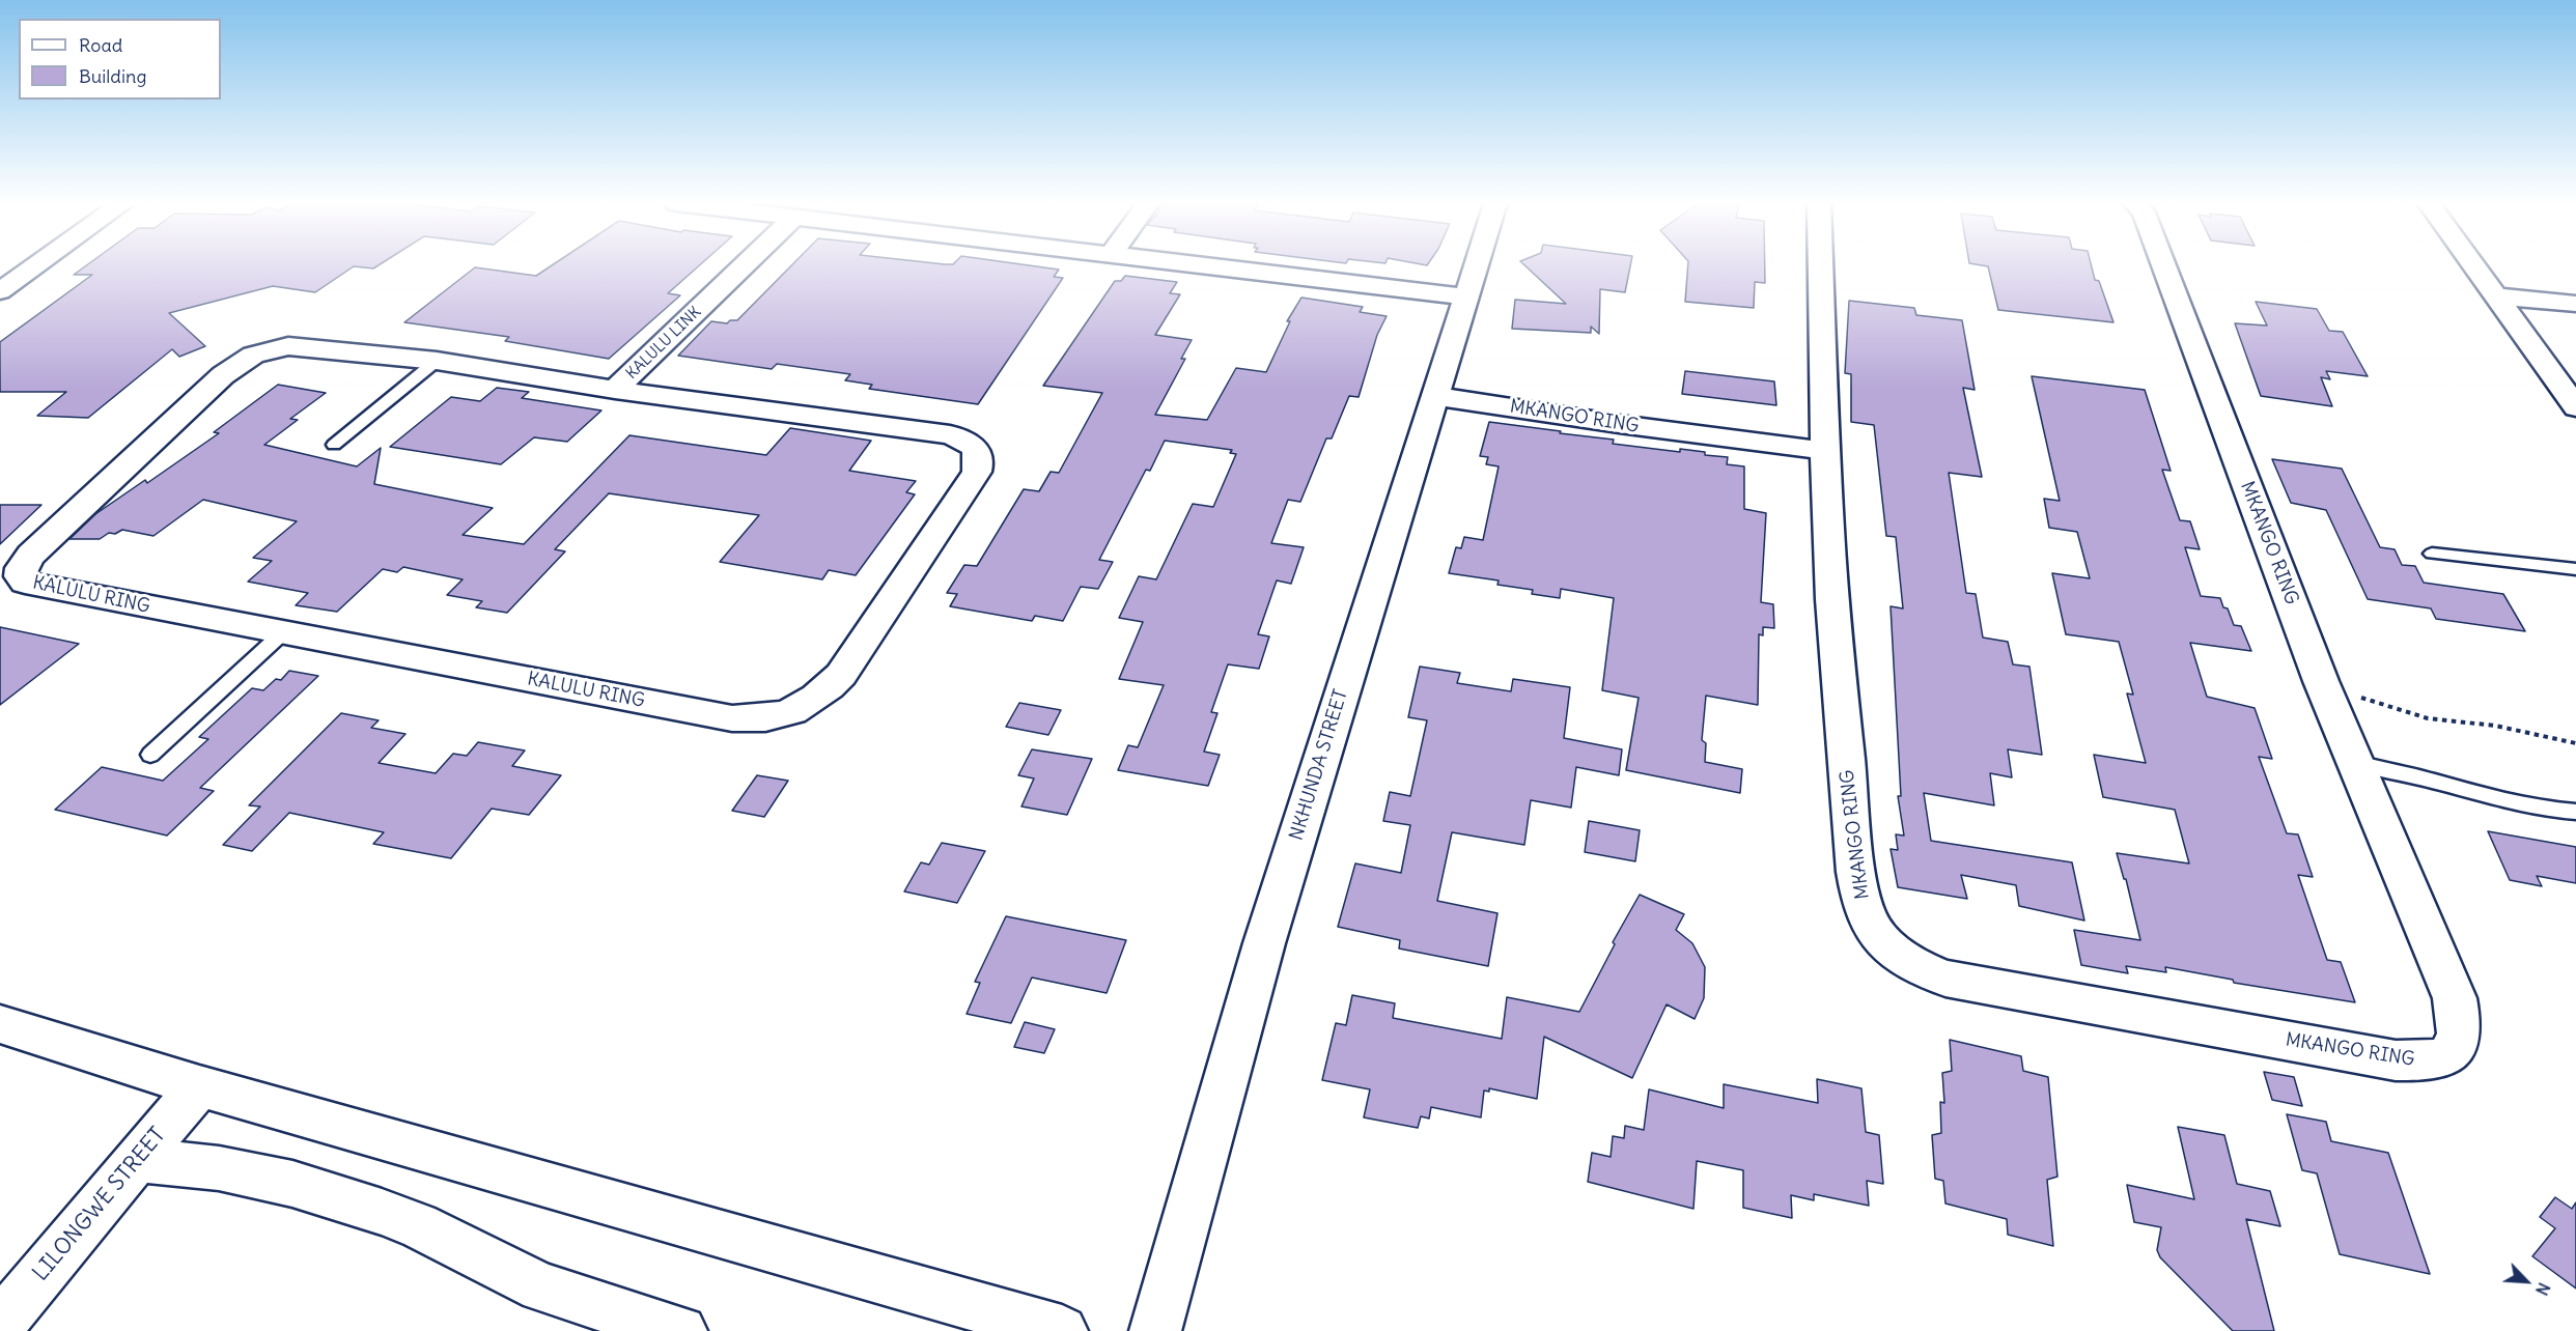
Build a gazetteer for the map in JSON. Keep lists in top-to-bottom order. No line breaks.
{"streets":{"street":["KALULU LINK","MKANGO RING","KALULU RING","NKHUNDA STREET","LILONGWE STREET"]},"crossings":[["KALULU LINK","KALULU RING"],["MKANGO RING","NKHUNDA STREET"]],"legend":["Road","Building"],"north":"bottom right"}
